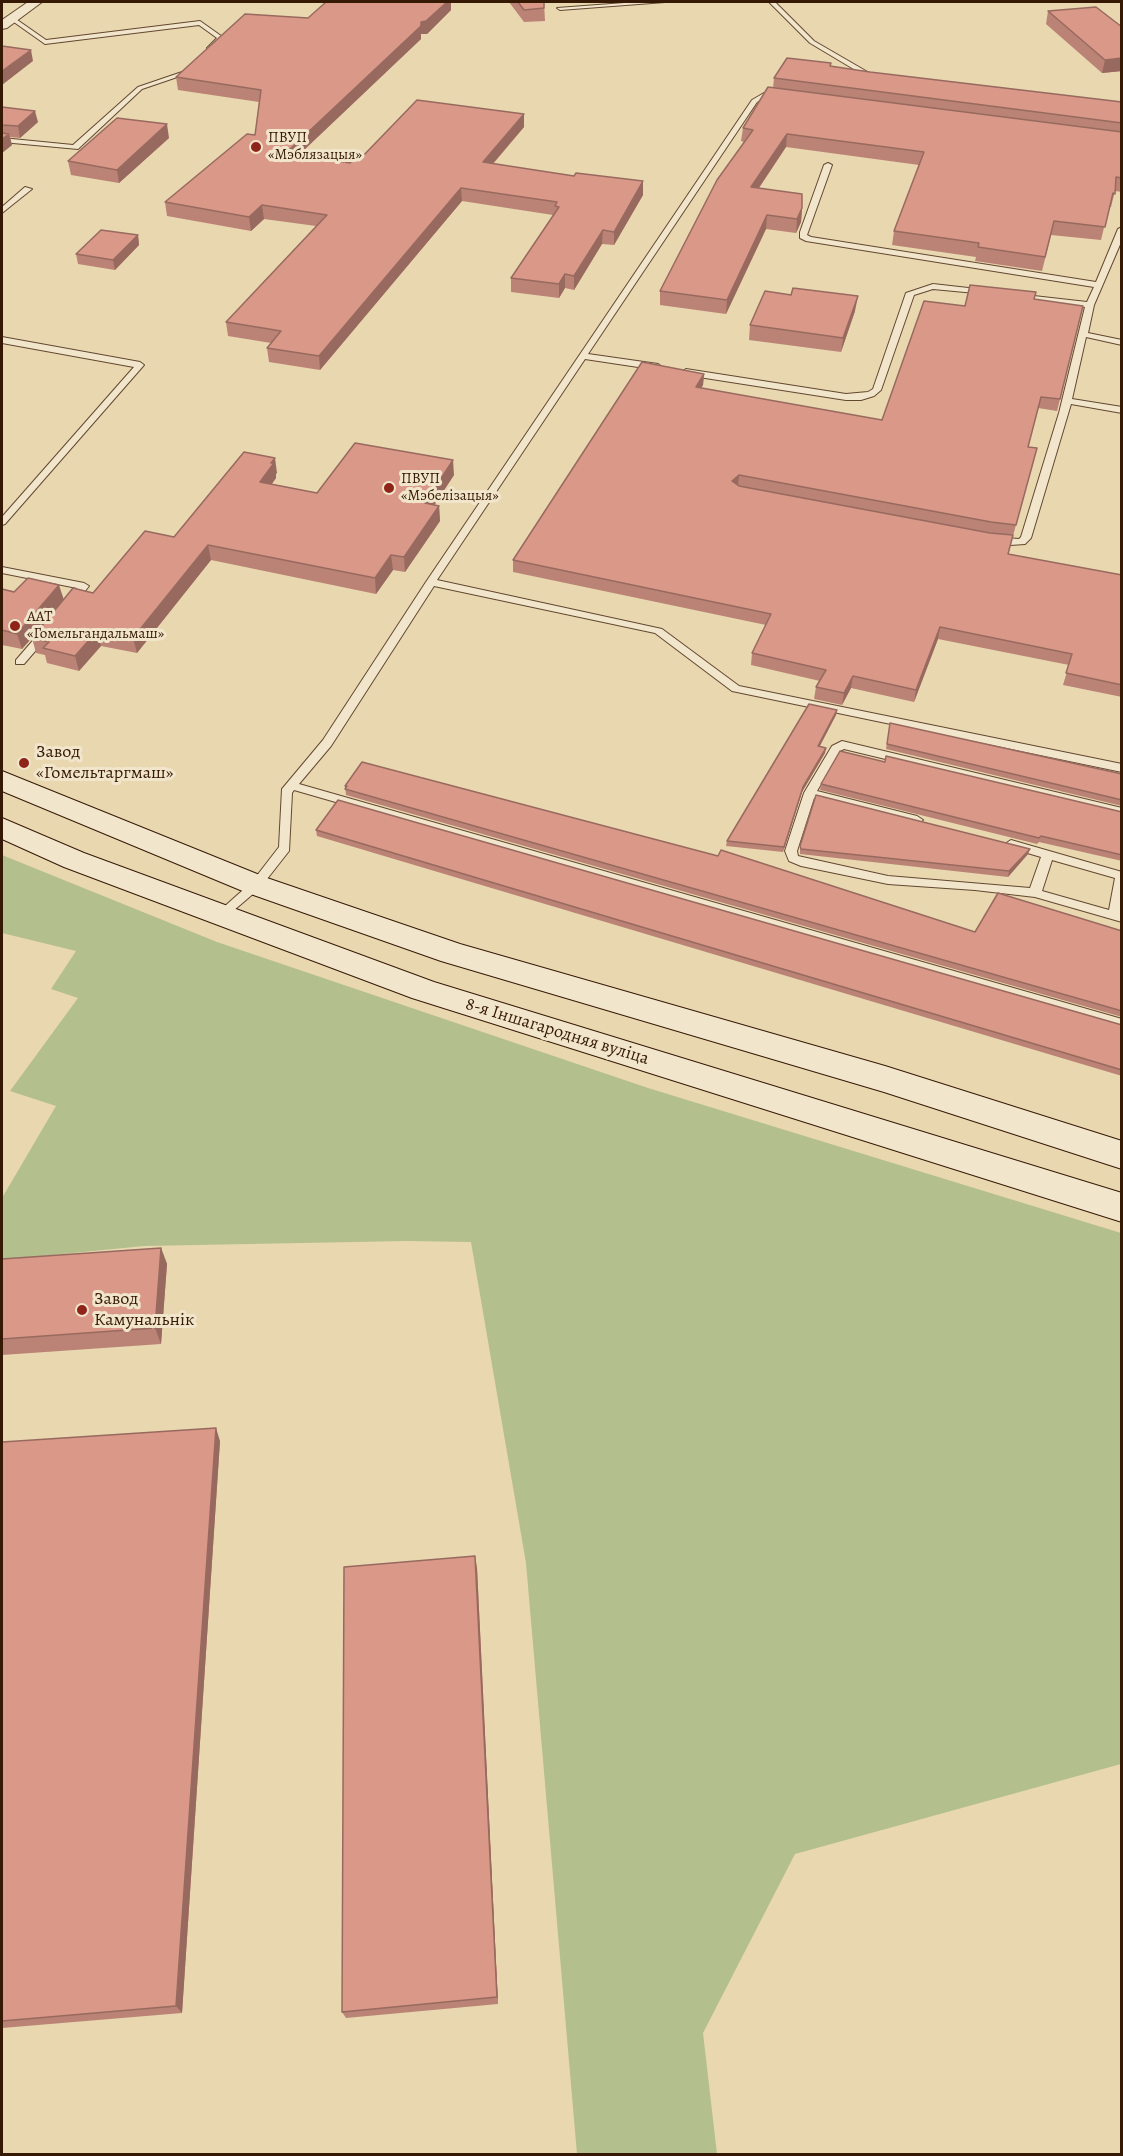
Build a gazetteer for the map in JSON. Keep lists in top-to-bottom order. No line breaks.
{"streets":{"main road":["8-я Іншагародняя вуліца"]},"places":["ПВУП «Мэблязацыя»","ПВУП «Мэбелізацыя»","ААТ «Гомельгандальмаш»","Завод «Гомельтаргмаш»","Завод Камунальнік"]}
